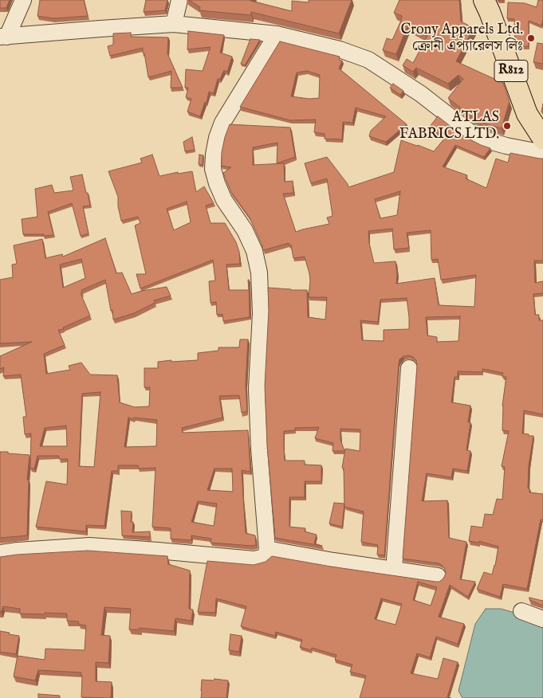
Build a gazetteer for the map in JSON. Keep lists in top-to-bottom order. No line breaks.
{"streets":{"main road":["R812"]},"places":["Crony Apparels Ltd. ক্রোনী এপ্যারেলস লিঃ","ATLAS FABRICS LTD."]}
